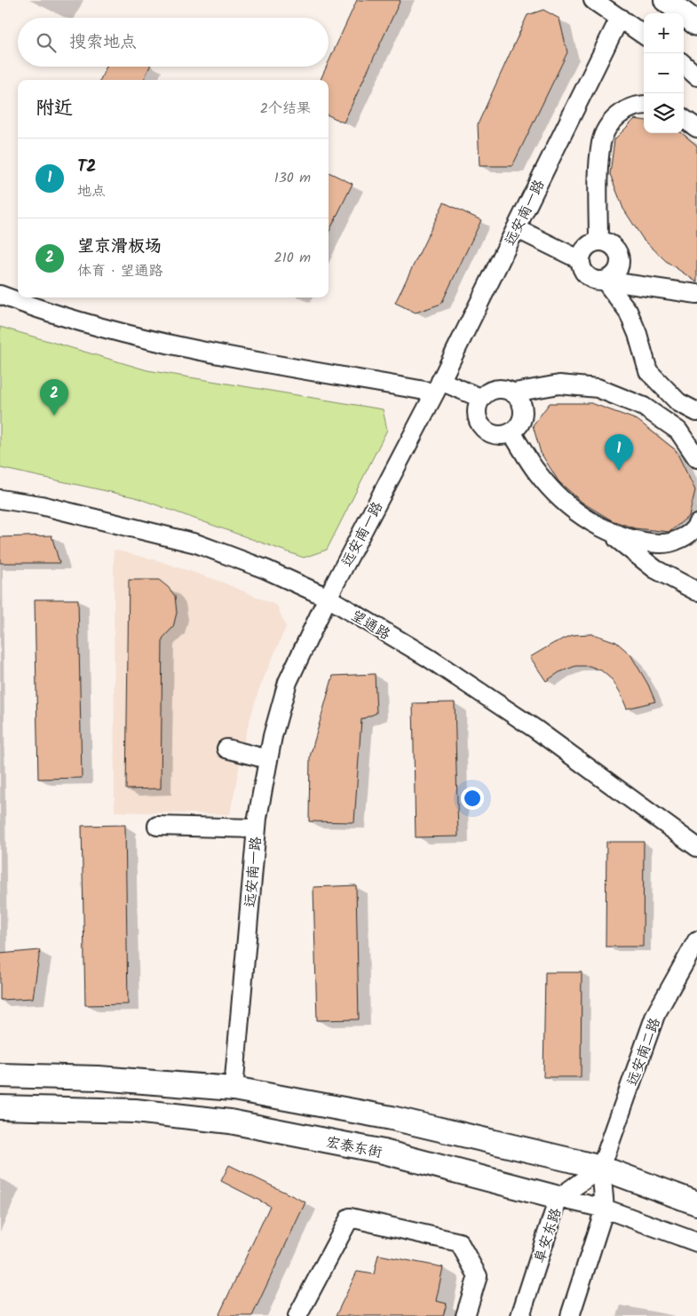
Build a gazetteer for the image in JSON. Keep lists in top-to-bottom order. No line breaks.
{"streets":{"main road":["宏泰东街"],"street":["远安南一路","望通路","远安南二路","阜安东路"]},"crossings":[["远安南一路","望通路"],["远安南二路","阜安东路"],["宏泰东街","阜安东路"]],"page":{"map_buttons":["+","−"],"search":"搜索地点","heading":["附近","2个结果"],"list":[{"mark":"1","name":"T2","note":"地点","value":"130 m"},{"mark":"2","name":"望京滑板场","note":"体育 · 望通路","value":"210 m"}],"pins":["2","1"]}}
